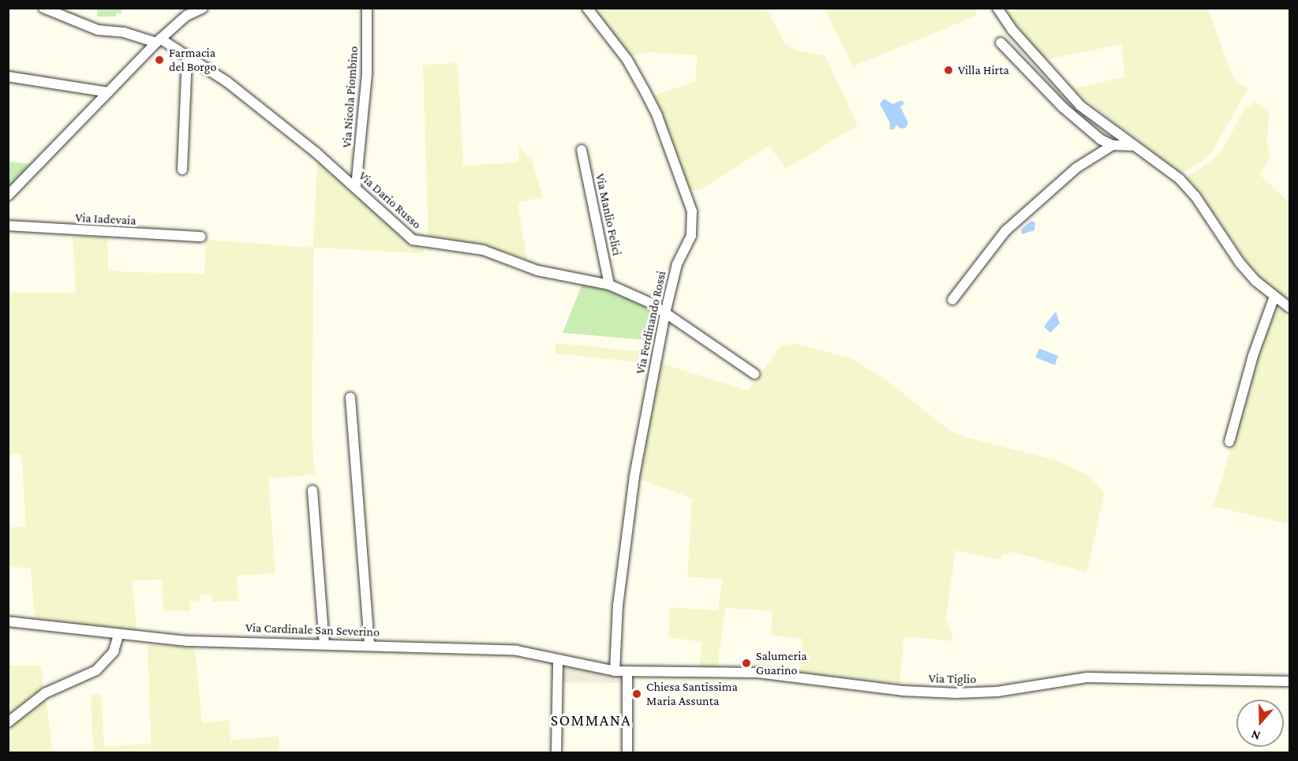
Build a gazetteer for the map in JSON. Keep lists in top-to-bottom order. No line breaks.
{"streets":{"street":["Via Nicola Piombino","Via Dario Russo","Via Manlio Felici","Via Iadevaia","Via Ferdinando Rossi","Via Cardinale San Severino","Via Tiglio"]},"crossings":[["Via Nicola Piombino","Via Dario Russo"],["Via Dario Russo","Via Manlio Felici"],["Via Dario Russo","Via Ferdinando Rossi"],["Via Ferdinando Rossi","Via Cardinale San Severino"],["Via Ferdinando Rossi","Via Tiglio"],["Via Cardinale San Severino","Via Tiglio"]],"districts":["SOMMANA"],"places":["Farmacia del Borgo","Villa Hirta","Salumeria Guarino","Chiesa Santissima Maria Assunta"],"north":"bottom"}
